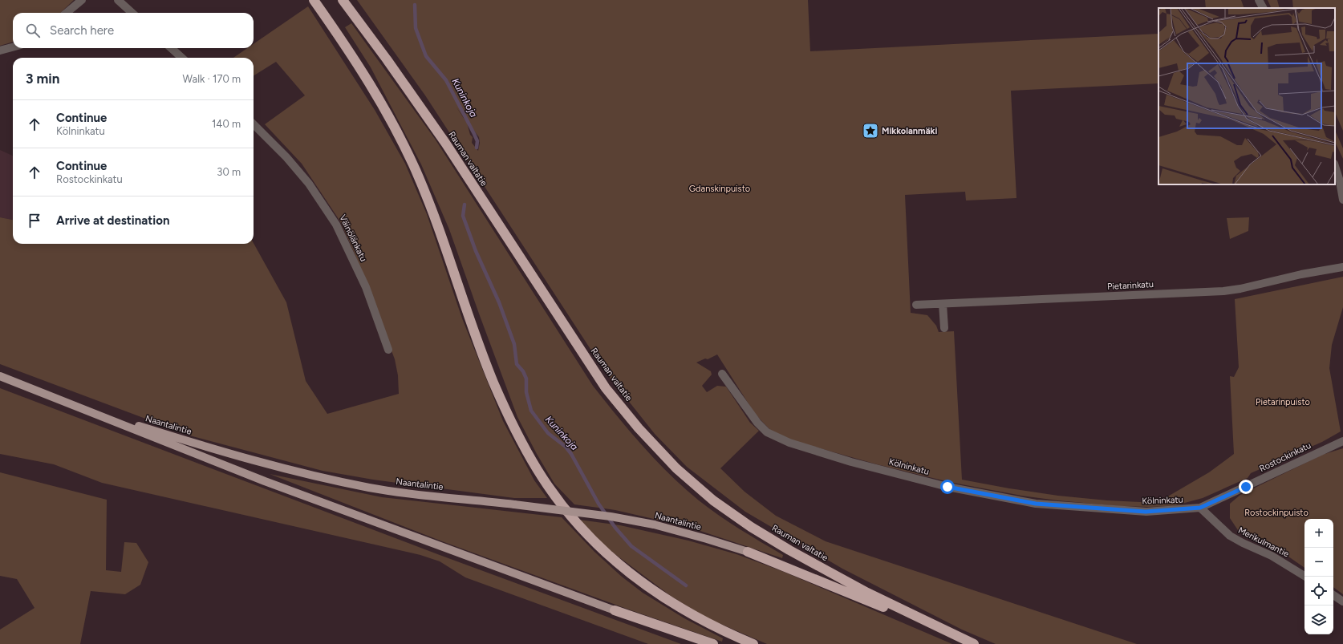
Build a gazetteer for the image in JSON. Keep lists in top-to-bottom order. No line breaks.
{"streets":{"highway":["Rauman valtatie"],"main road":["Naantalintie"],"street":["Väinölänkatu","Pietarinkatu","Rostockinkatu","Kölninkatu","Merikulmantie"]},"crossings":[["Rostockinkatu","Kölninkatu"],["Rostockinkatu","Merikulmantie"],["Kölninkatu","Merikulmantie"]],"water":["Kuninkoja"],"parks":["Gdanskinpuisto","Pietarinpuisto","Rostockinpuisto"],"places":{"place":["Mikkolanmäki"]},"page":{"search":"Search here","heading":["3 min","Walk · 170 m"],"list":[["Continue","Kölninkatu","140 m"],["Continue","Rostockinkatu","30 m"],"Arrive at destination"],"map_buttons":["+","−"]}}
